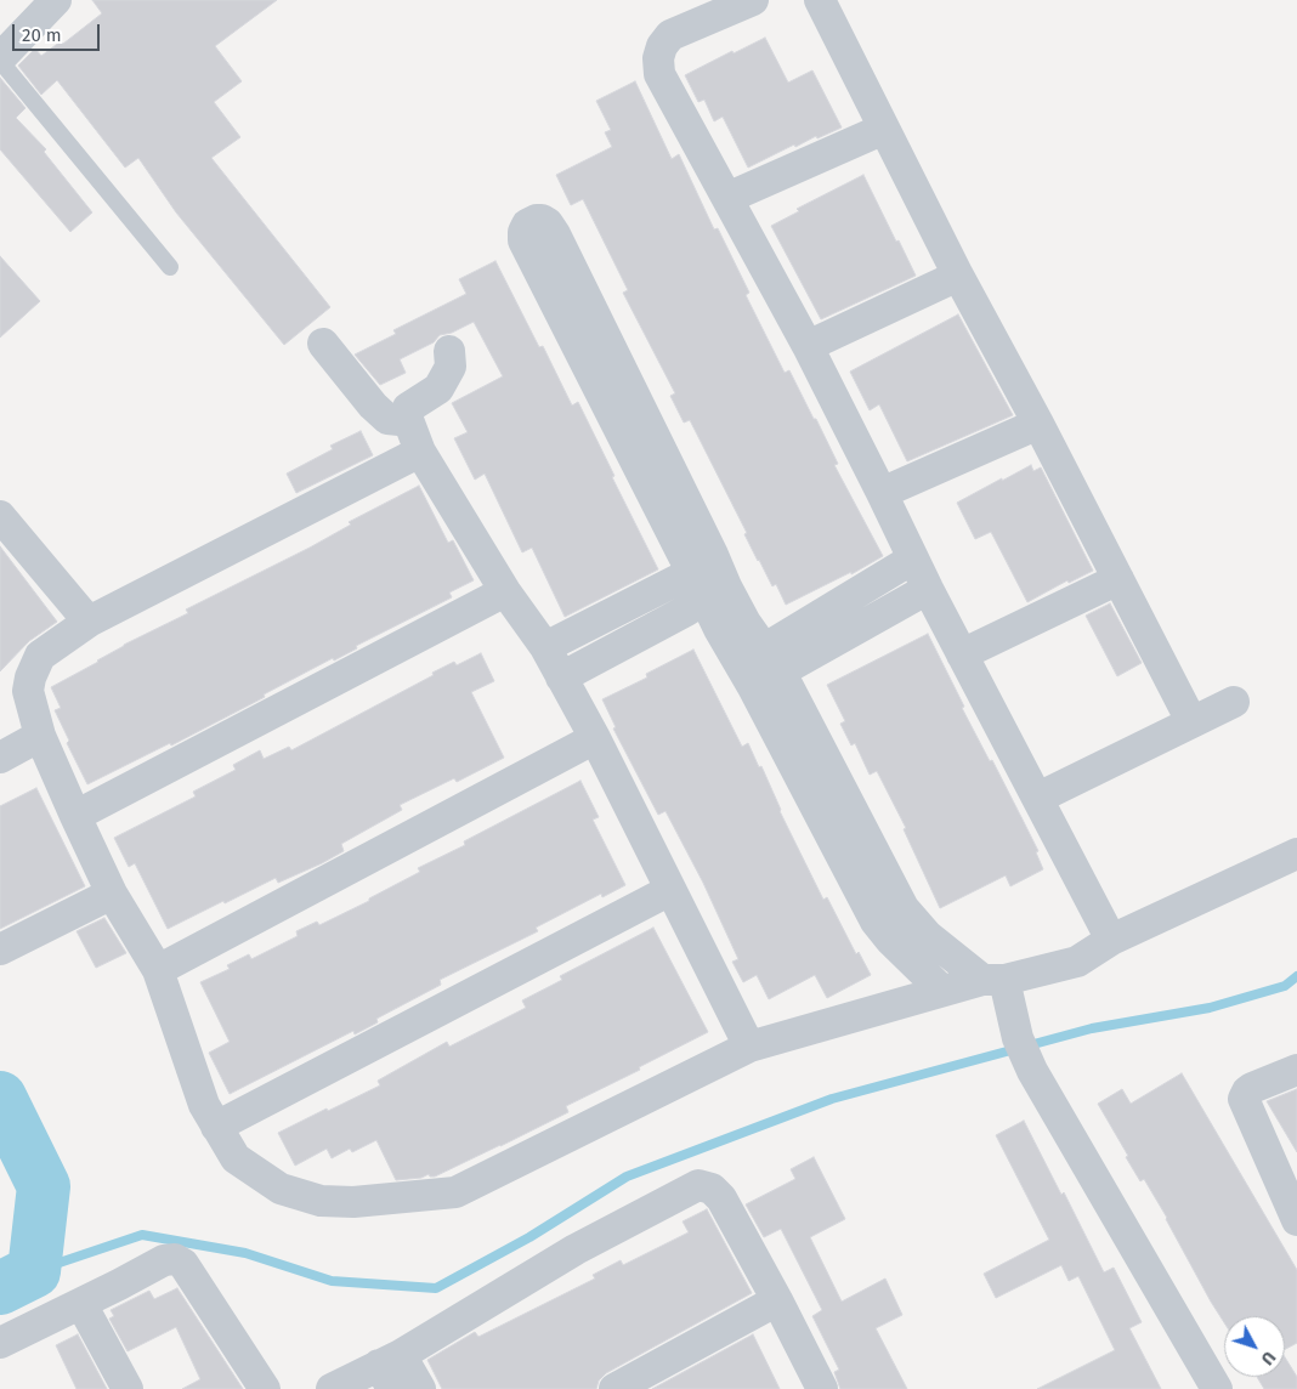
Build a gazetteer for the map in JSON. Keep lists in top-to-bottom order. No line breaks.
{"scale_bar":"20 m","north":"bottom right"}
